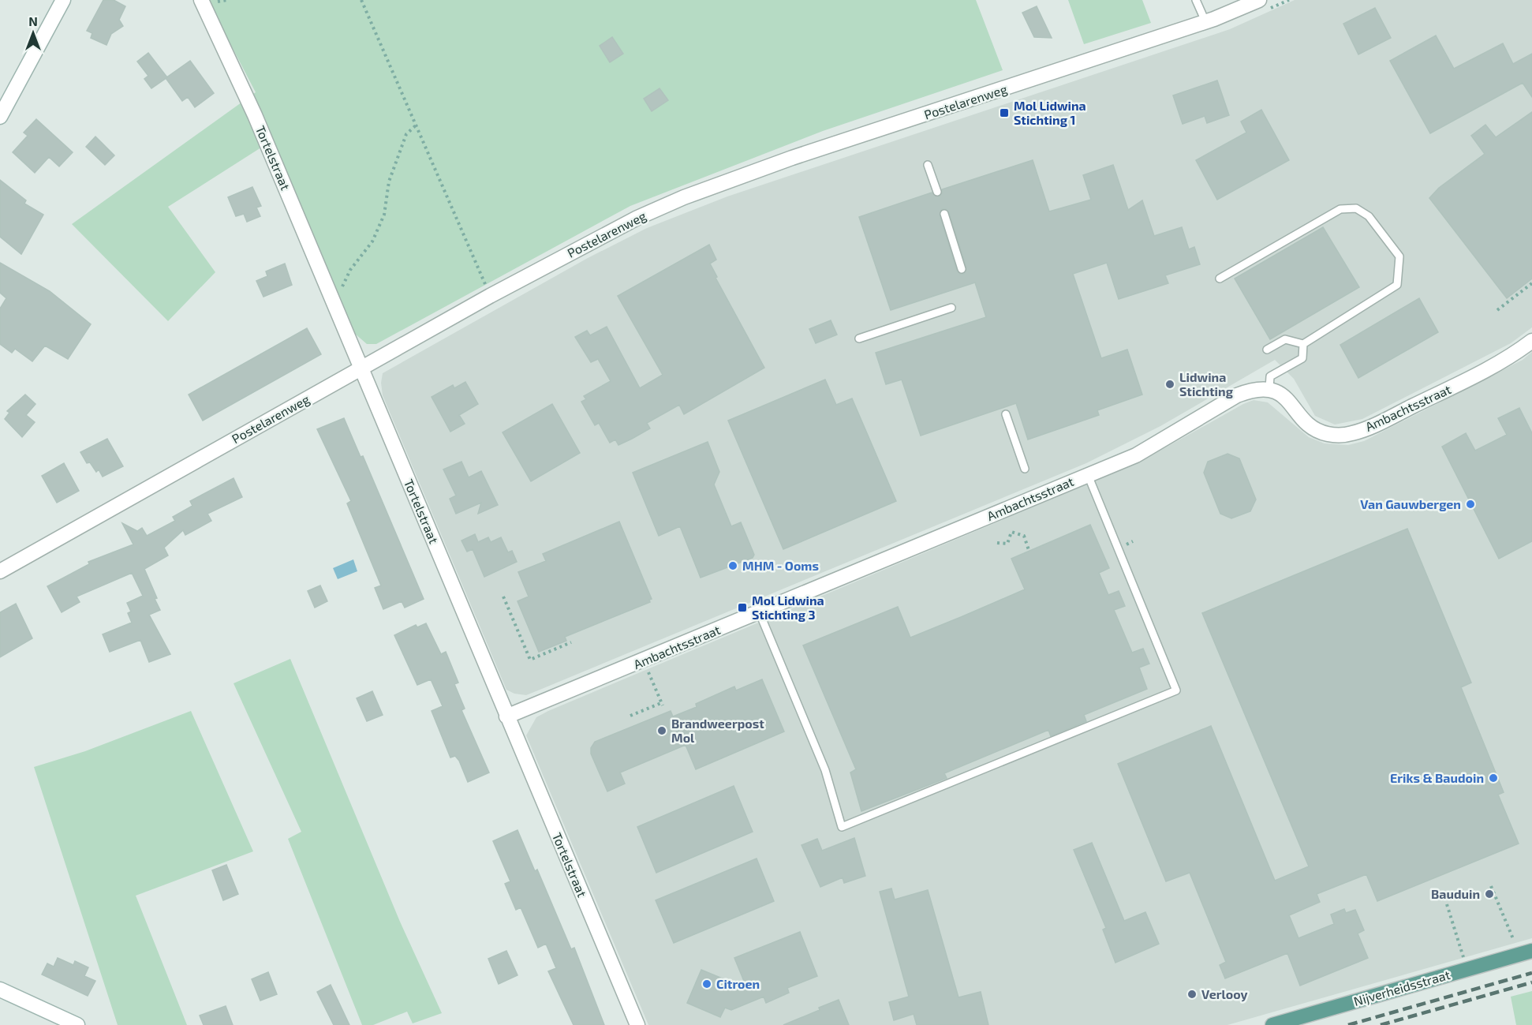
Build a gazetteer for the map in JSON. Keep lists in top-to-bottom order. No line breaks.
{"streets":{"main road":["Nijverheidsstraat"],"street":["Postelarenweg","Tortelstraat","Ambachtsstraat"]},"crossings":[["Postelarenweg","Tortelstraat"],["Tortelstraat","Ambachtsstraat"]],"places":{"transit":["Mol Lidwina Stichting 1","Mol Lidwina Stichting 3"],"other":["Lidwina Stichting","Van Gauwbergen","MHM - Ooms","Brandweerpost Mol","Eriks & Baudoin","Bauduin","Citroen","Verlooy"]},"north":"top"}
